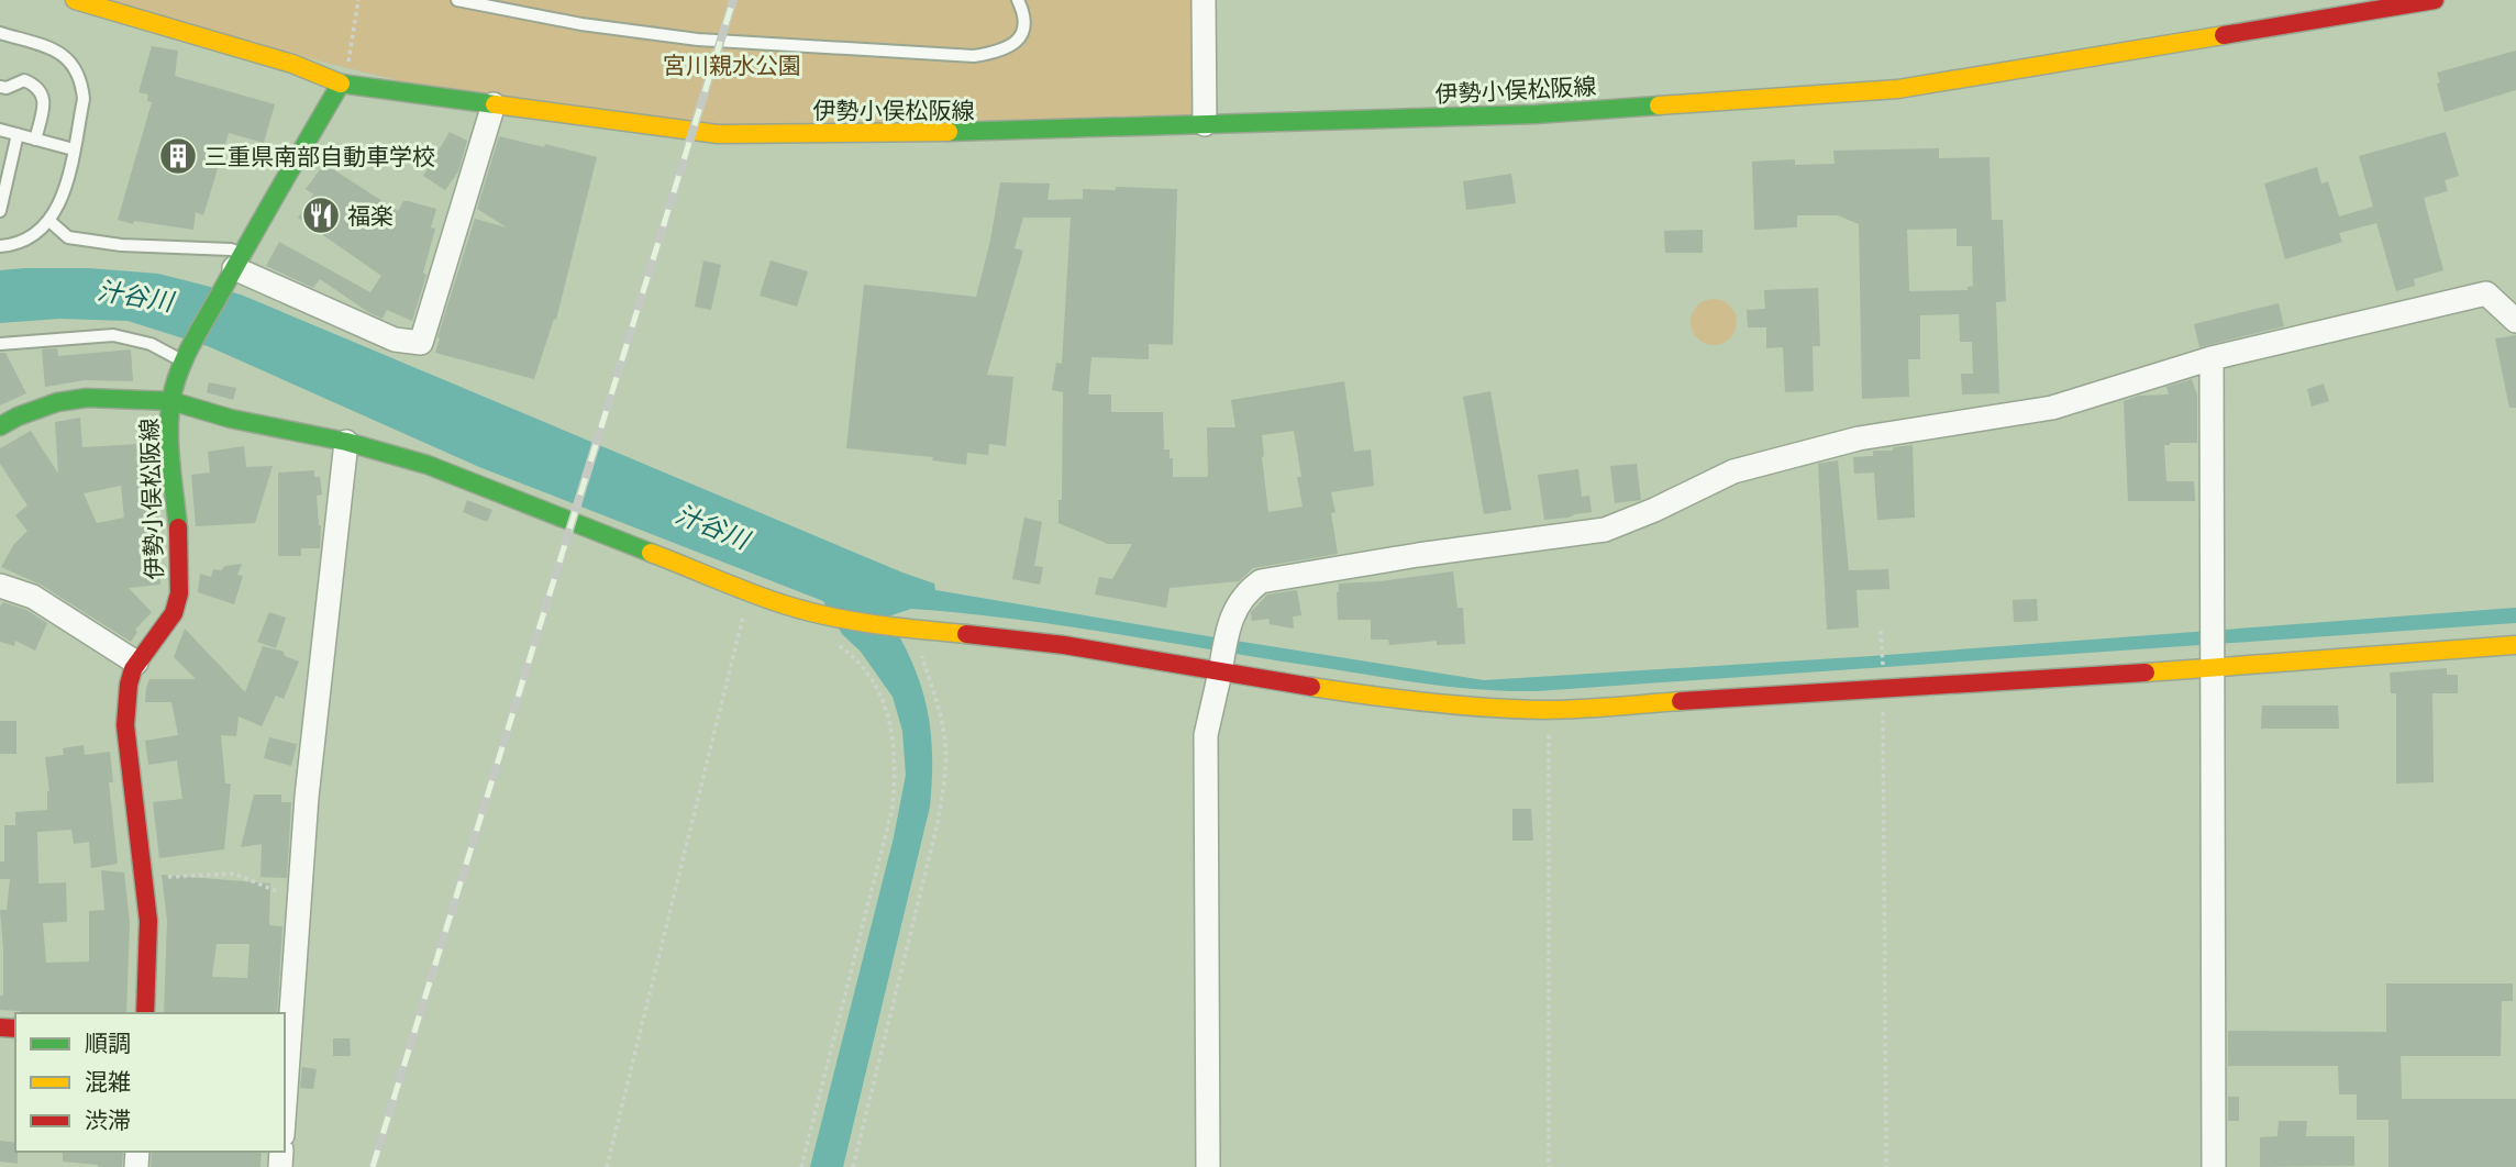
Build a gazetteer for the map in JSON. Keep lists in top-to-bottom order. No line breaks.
{"streets":{"main road":["伊勢小俣松阪線"]},"water":["汁谷川"],"parks":["宮川親水公園"],"places":{"building":["三重県南部自動車学校"],"restaurant":["福楽"]},"legend":["順調","混雑","渋滞"]}
